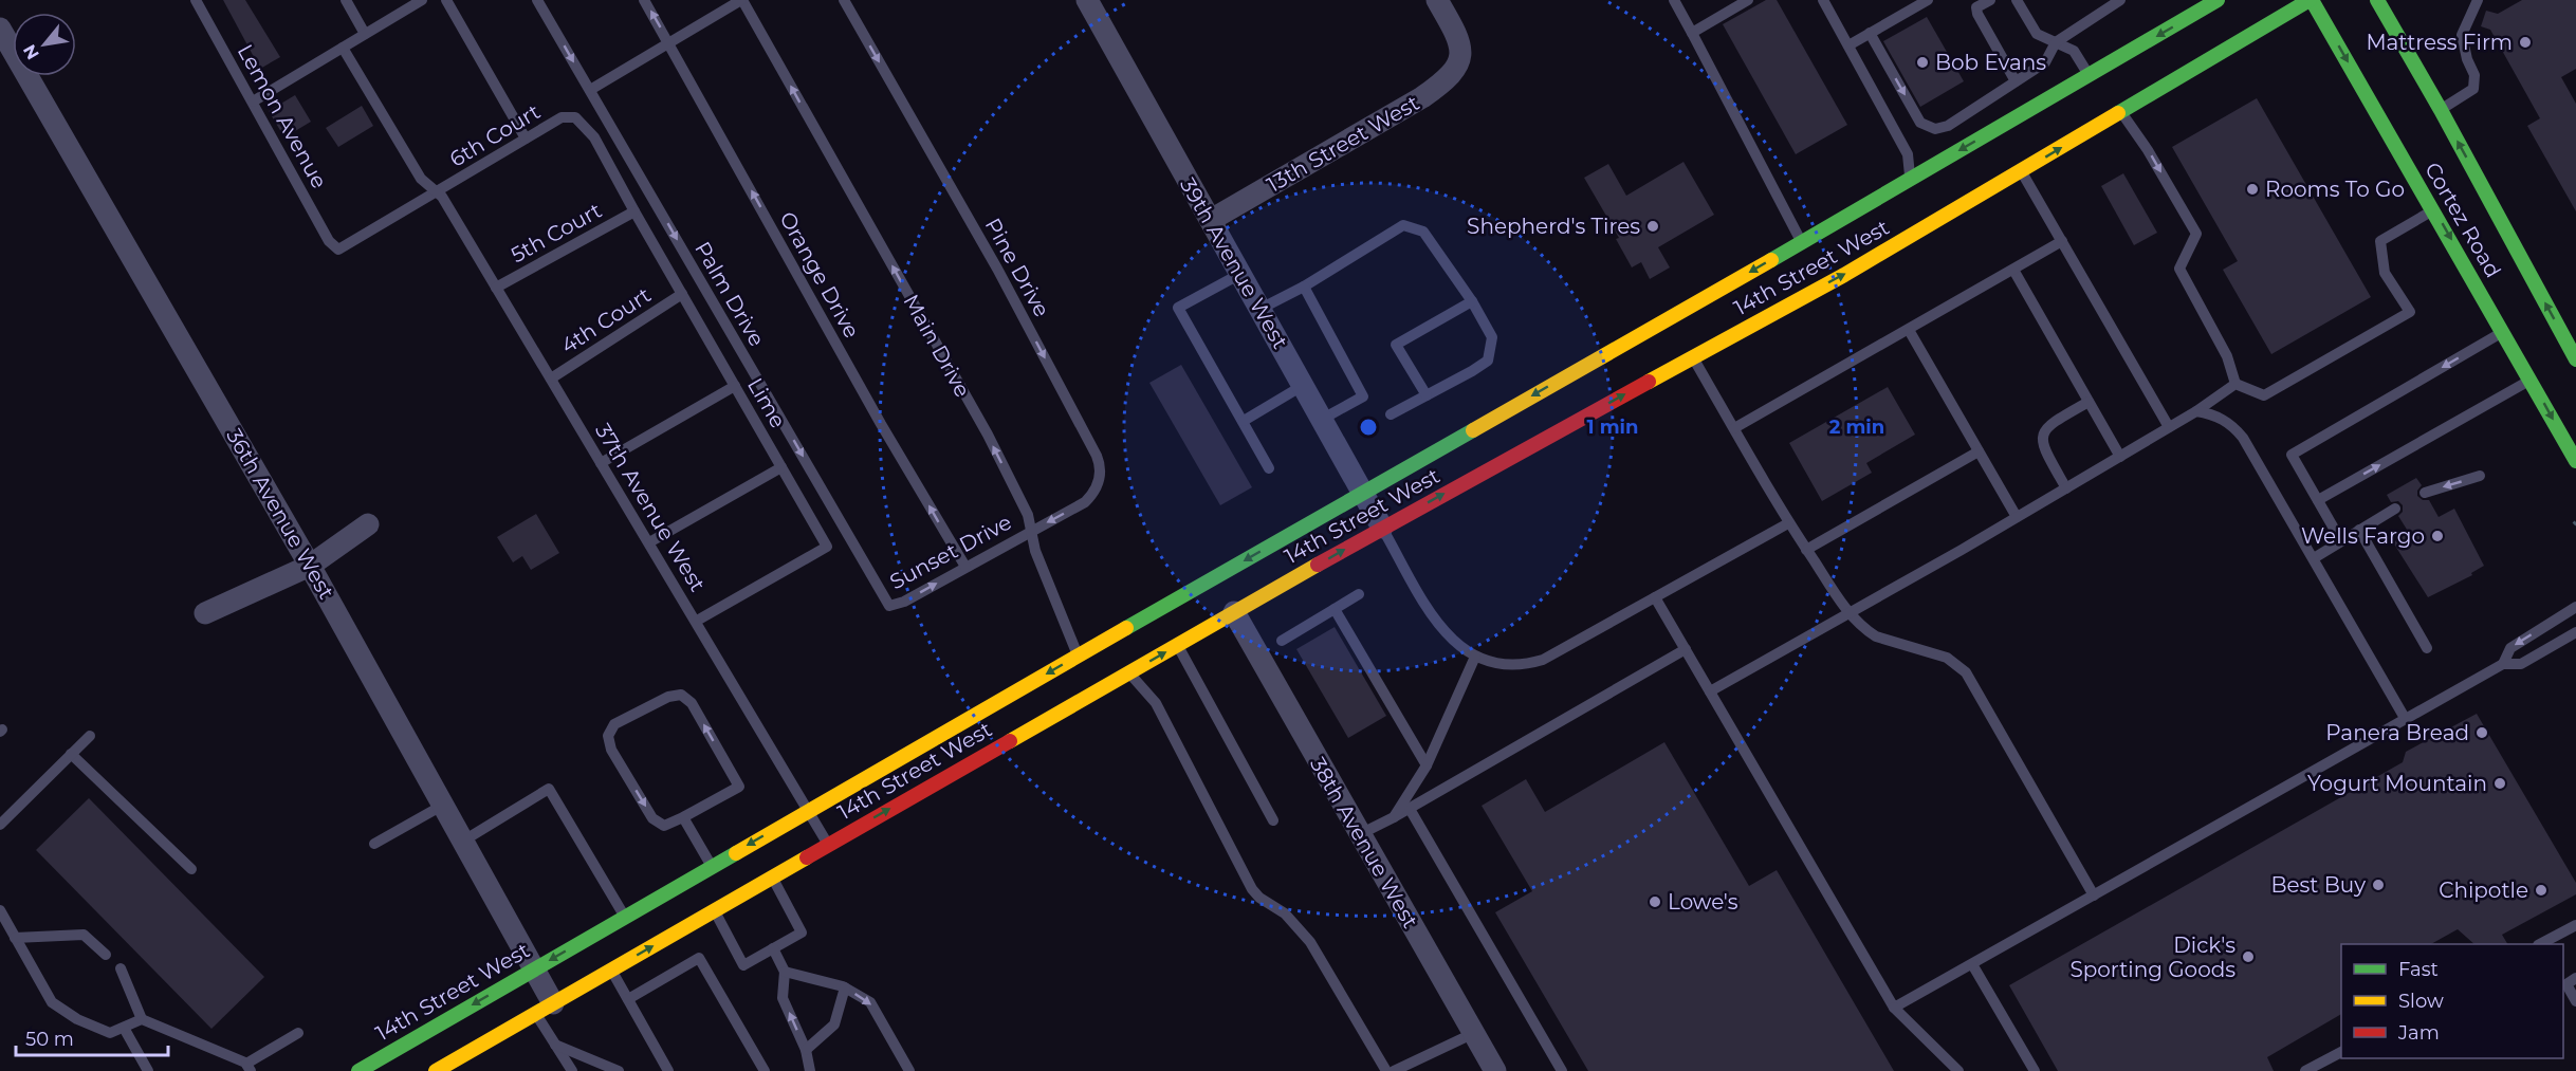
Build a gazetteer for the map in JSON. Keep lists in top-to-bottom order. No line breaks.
{"streets":{"main road":["Cortez Road","14th Street West"],"street":["13th Street West","39th Avenue West","36th Avenue West","38th Avenue West"],"lane":["Lemon Avenue","6th Court","5th Court","Pine Drive","Orange Drive","Palm Drive","4th Court","Main Drive","Lime","37th Avenue West","Sunset Drive"]},"crossings":[["Lemon Avenue","6th Court"],["6th Court","5th Court"],["6th Court","Lime"],["6th Court","37th Avenue West"],["13th Street West","39th Avenue West"],["Cortez Road","14th Street West"],["5th Court","Lime"],["5th Court","37th Avenue West"],["39th Avenue West","14th Street West"],["Pine Drive","Main Drive"],["Pine Drive","Sunset Drive"],["14th Street West","Main Drive"],["14th Street West","37th Avenue West"],["14th Street West","36th Avenue West"],["14th Street West","38th Avenue West"],["Orange Drive","Sunset Drive"],["Palm Drive","Sunset Drive"],["4th Court","Lime"],["4th Court","37th Avenue West"],["Main Drive","Sunset Drive"],["Lime","37th Avenue West"]],"one_way":["Pine Drive","Orange Drive","Palm Drive","Main Drive","Sunset Drive"],"places":["Mattress Firm","Bob Evans","Rooms To Go","Shepherd's Tires","Wells Fargo","Panera Bread","Yogurt Mountain","Best Buy","Chipotle","Lowe's","Dick's Sporting Goods"],"legend":["Fast","Slow","Jam"],"scale_bar":"50 m","north":"bottom left","rings":["1 min","2 min"]}
